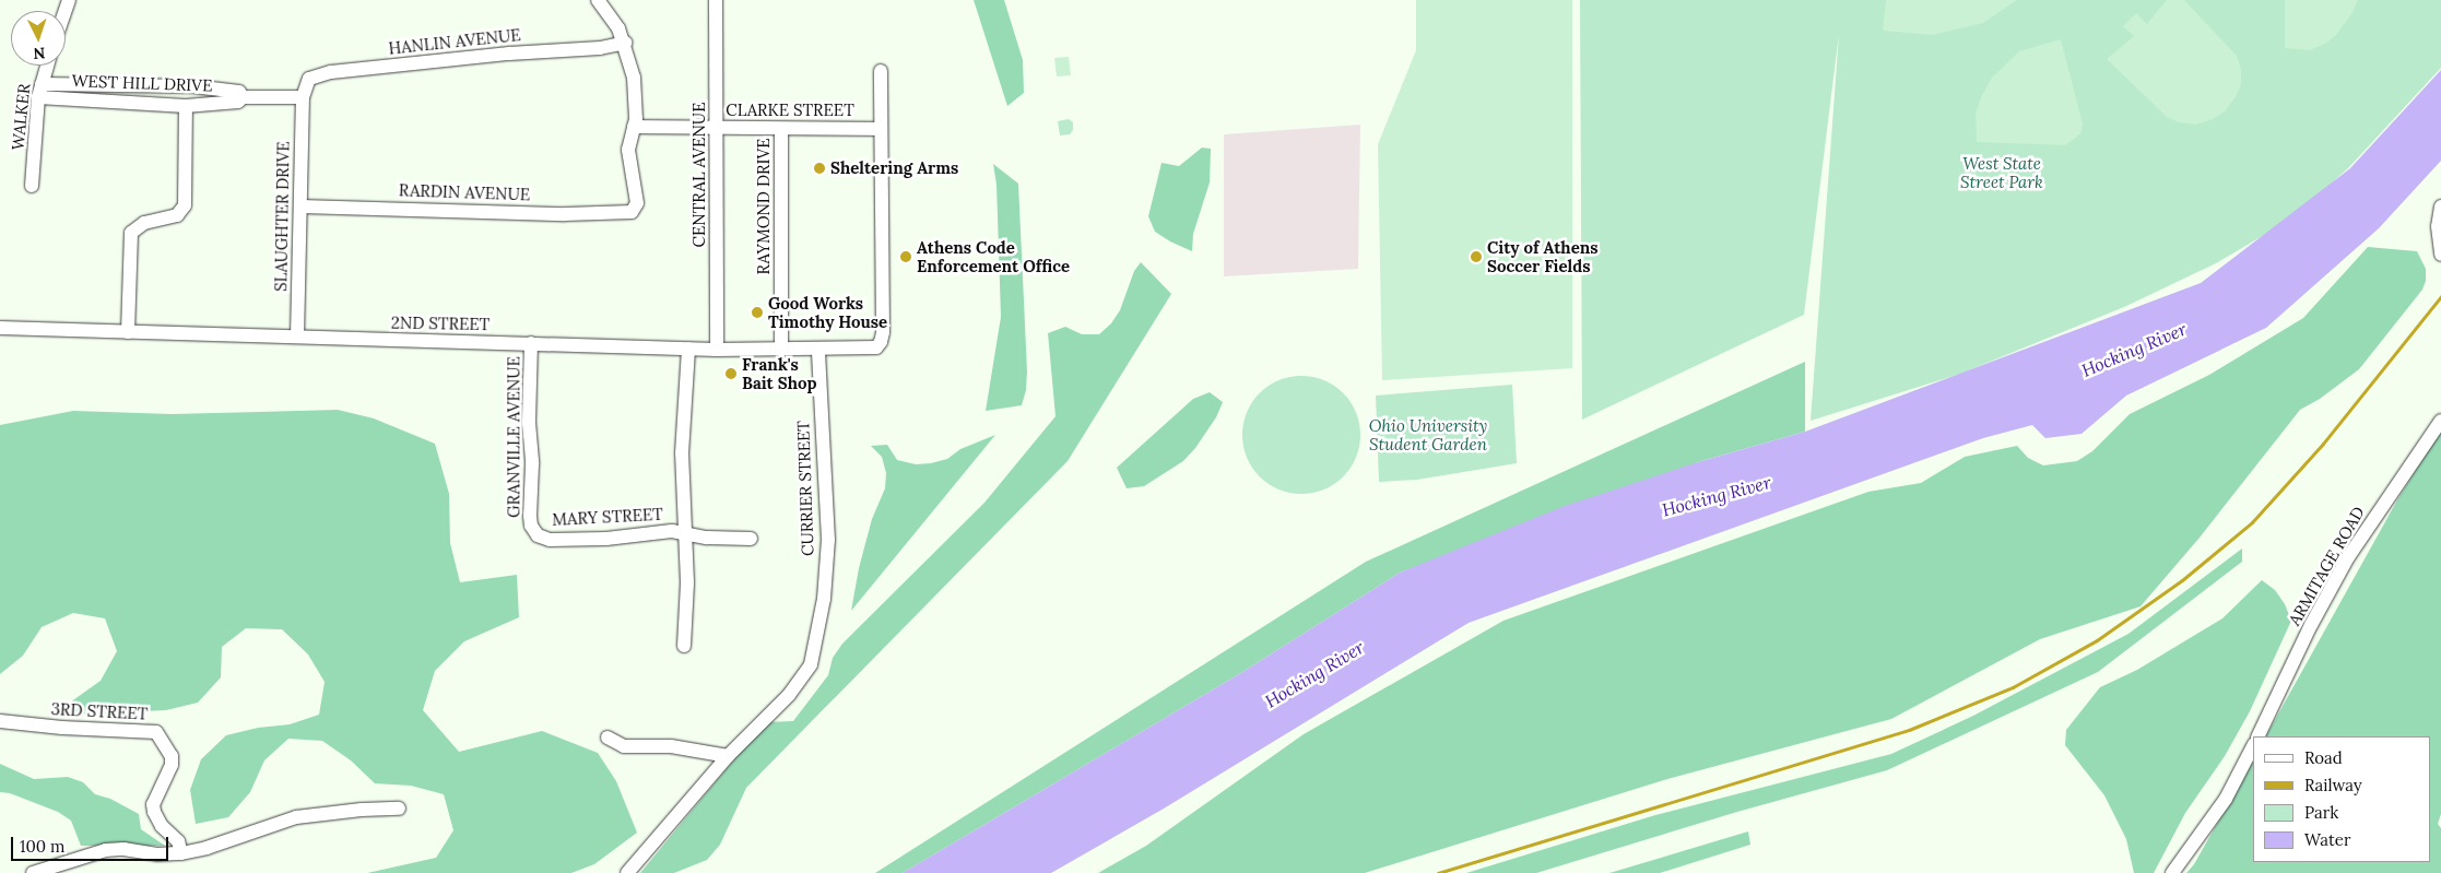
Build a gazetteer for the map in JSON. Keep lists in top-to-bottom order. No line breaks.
{"streets":{"street":["HANLIN AVENUE","WEST HILL DRIVE","CLARKE STREET","WALKER","CENTRAL AVENUE","RARDIN AVENUE","RAYMOND DRIVE","SLAUGHTER DRIVE","2ND STREET","GRANVILLE AVENUE","CURRIER STREET","MARY STREET","ARMITAGE ROAD","3RD STREET"]},"crossings":[["HANLIN AVENUE","WEST HILL DRIVE"],["HANLIN AVENUE","SLAUGHTER DRIVE"],["WEST HILL DRIVE","WALKER"],["WEST HILL DRIVE","SLAUGHTER DRIVE"],["CLARKE STREET","CENTRAL AVENUE"],["CLARKE STREET","RARDIN AVENUE"],["CLARKE STREET","RAYMOND DRIVE"],["CLARKE STREET","2ND STREET"],["CENTRAL AVENUE","2ND STREET"],["RARDIN AVENUE","SLAUGHTER DRIVE"],["RAYMOND DRIVE","2ND STREET"],["SLAUGHTER DRIVE","2ND STREET"],["2ND STREET","GRANVILLE AVENUE"],["2ND STREET","CURRIER STREET"],["GRANVILLE AVENUE","MARY STREET"]],"water":["Hocking River"],"parks":["West State Street Park","Ohio University Student Garden"],"places":["Sheltering Arms","Athens Code Enforcement Office","City of Athens Soccer Fields","Good Works Timothy House","Frank's Bait Shop"],"legend":["Road","Railway","Park","Water"],"scale_bar":"100 m","north":"bottom"}
